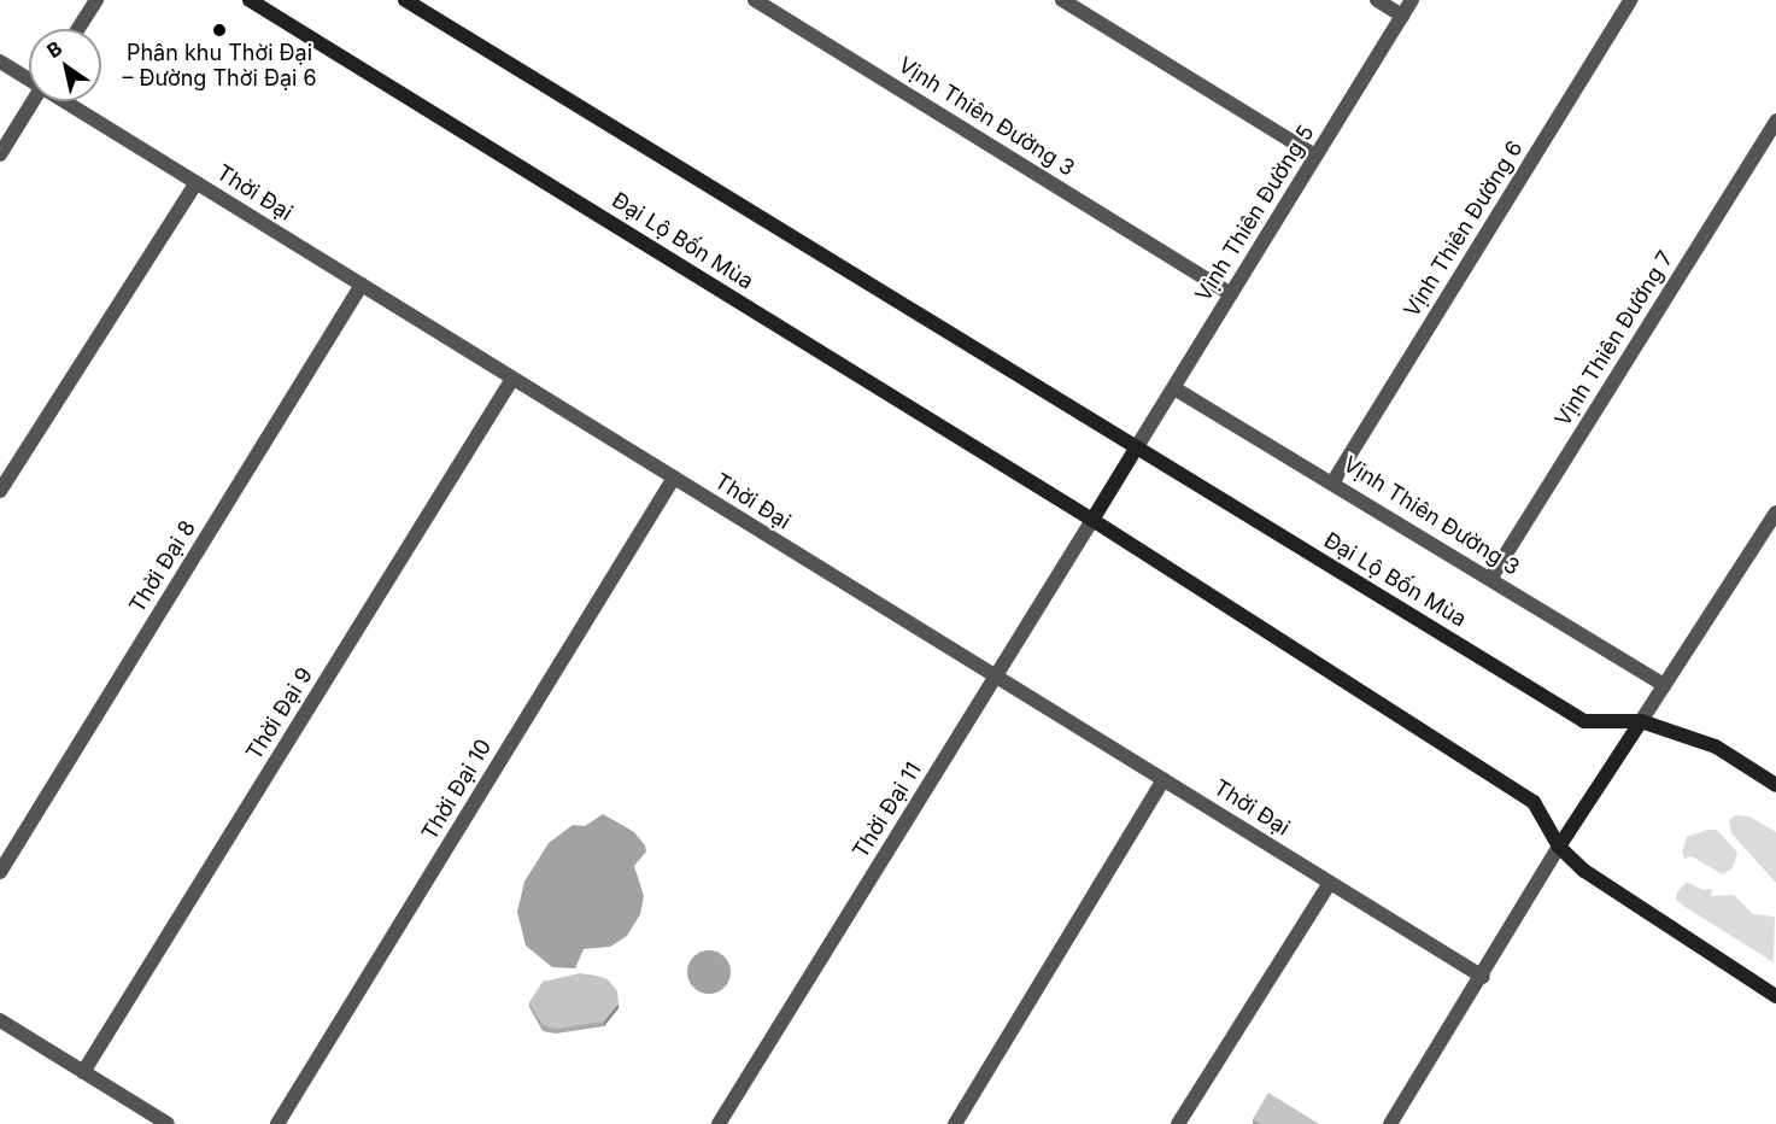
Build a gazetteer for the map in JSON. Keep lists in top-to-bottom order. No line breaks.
{"streets":{"main road":["Đại Lộ Bốn Mùa"],"street":["Vịnh Thiên Đường 3","Thời Đại","Vịnh Thiên Đường 5","Vịnh Thiên Đường 6","Vịnh Thiên Đường 7","Thời Đại 8","Thời Đại 9","Thời Đại 10","Thời Đại 11"]},"crossings":[["Vịnh Thiên Đường 3","Vịnh Thiên Đường 5"],["Vịnh Thiên Đường 3","Vịnh Thiên Đường 6"],["Vịnh Thiên Đường 3","Vịnh Thiên Đường 7"],["Thời Đại","Thời Đại 8"],["Thời Đại","Thời Đại 9"],["Thời Đại","Thời Đại 10"],["Thời Đại","Thời Đại 11"],["Vịnh Thiên Đường 5","Đại Lộ Bốn Mùa"],["Đại Lộ Bốn Mùa","Thời Đại 11"]],"places":["Phân khu Thời Đại – Đường Thời Đại 6"],"north":"top left"}
